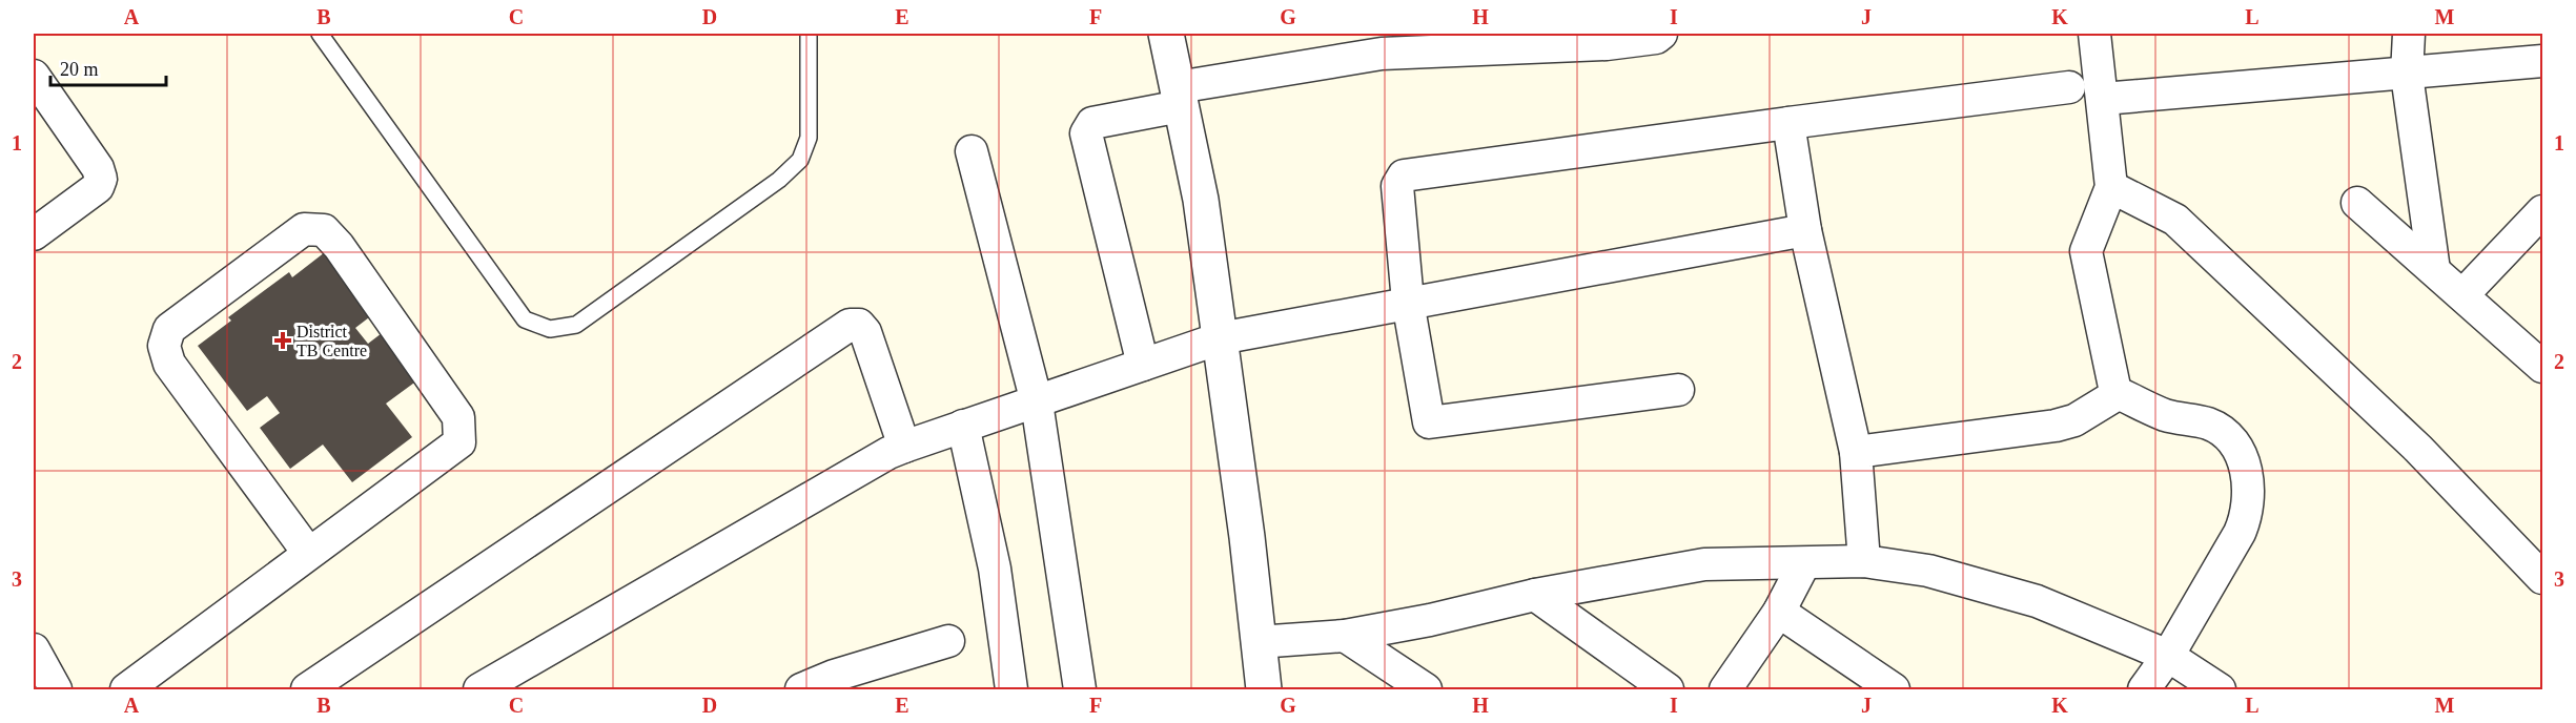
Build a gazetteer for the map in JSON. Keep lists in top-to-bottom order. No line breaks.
{"places":{"health":["District TB Centre"]},"scale_bar":"20 m","grid":{"columns":["A","B","C","D","E","F","G","H","I","J","K","L","M"],"rows":["1","2","3"]}}
